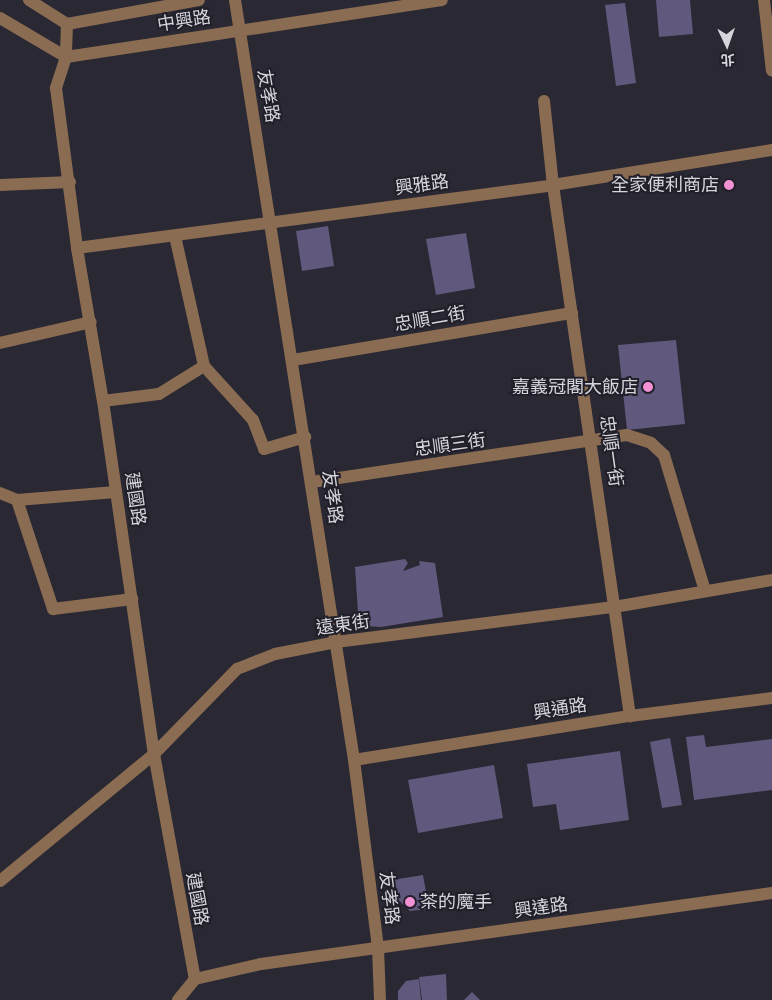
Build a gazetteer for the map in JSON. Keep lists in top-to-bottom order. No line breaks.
{"streets":{"street":["中興路","友孝路","興雅路","忠順二街","忠順三街","忠順一街","建國路","遠東街","興通路","興達路"]},"crossings":[["中興路","友孝路"],["中興路","建國路"],["友孝路","興雅路"],["友孝路","忠順二街"],["友孝路","忠順三街"],["友孝路","遠東街"],["友孝路","興通路"],["友孝路","興達路"],["興雅路","忠順一街"],["興雅路","建國路"],["忠順二街","忠順一街"],["忠順三街","忠順一街"],["忠順三街","遠東街"],["忠順一街","遠東街"],["忠順一街","興通路"],["建國路","遠東街"],["建國路","興達路"]],"places":["全家便利商店","嘉義冠閣大飯店","茶的魔手"],"north":"bottom"}
